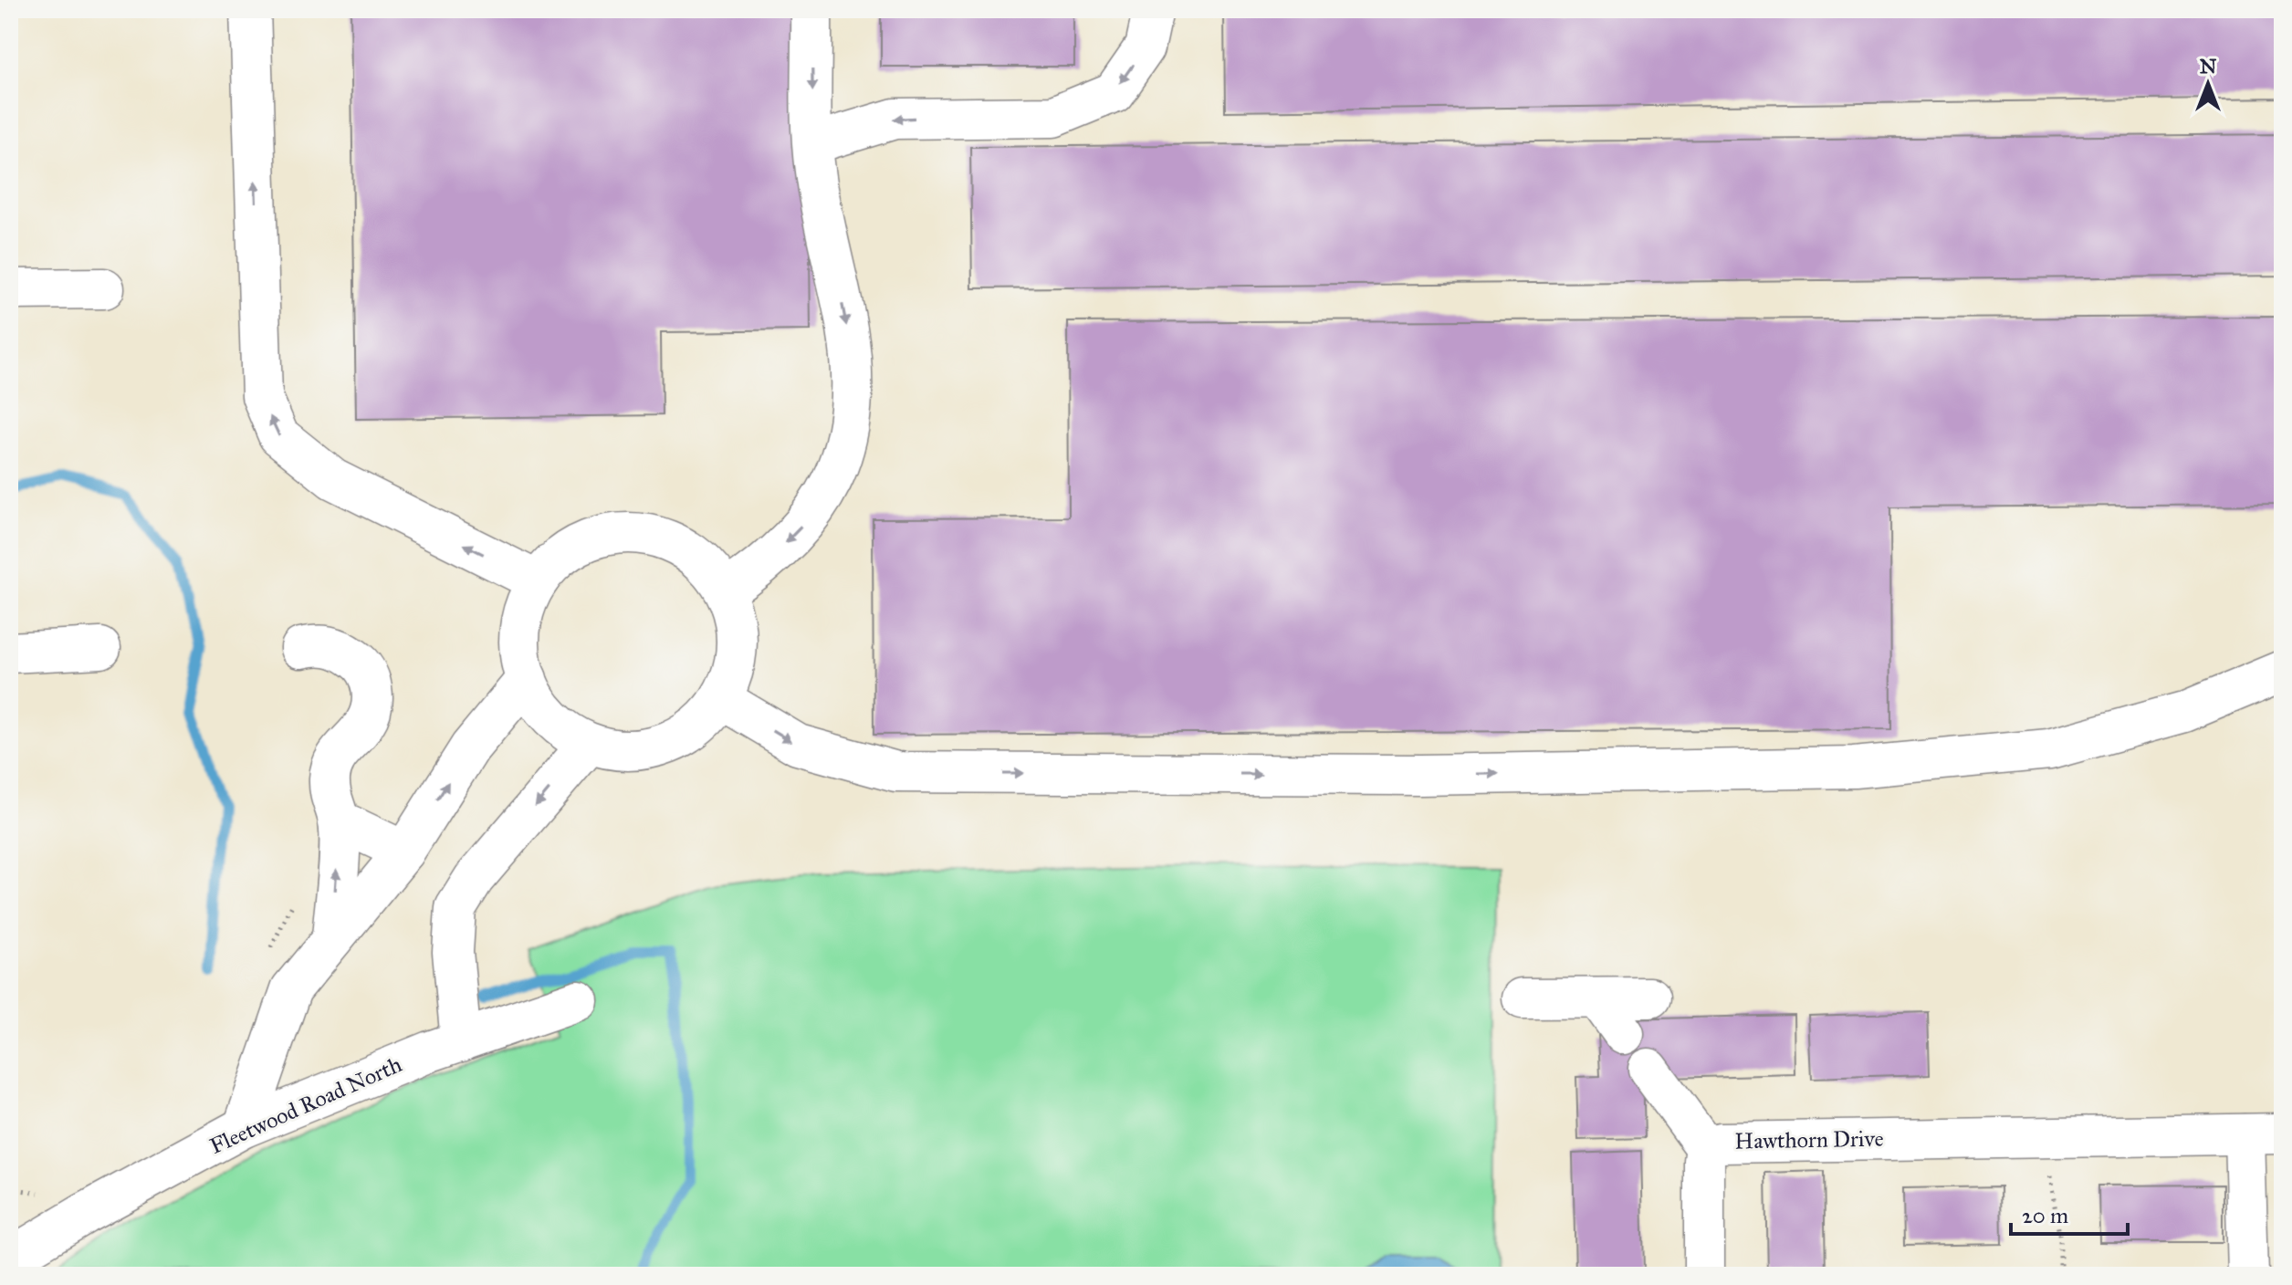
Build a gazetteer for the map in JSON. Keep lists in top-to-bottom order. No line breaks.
{"streets":{"street":["Fleetwood Road North","Hawthorn Drive"]},"scale_bar":"20 m","north":"top"}
